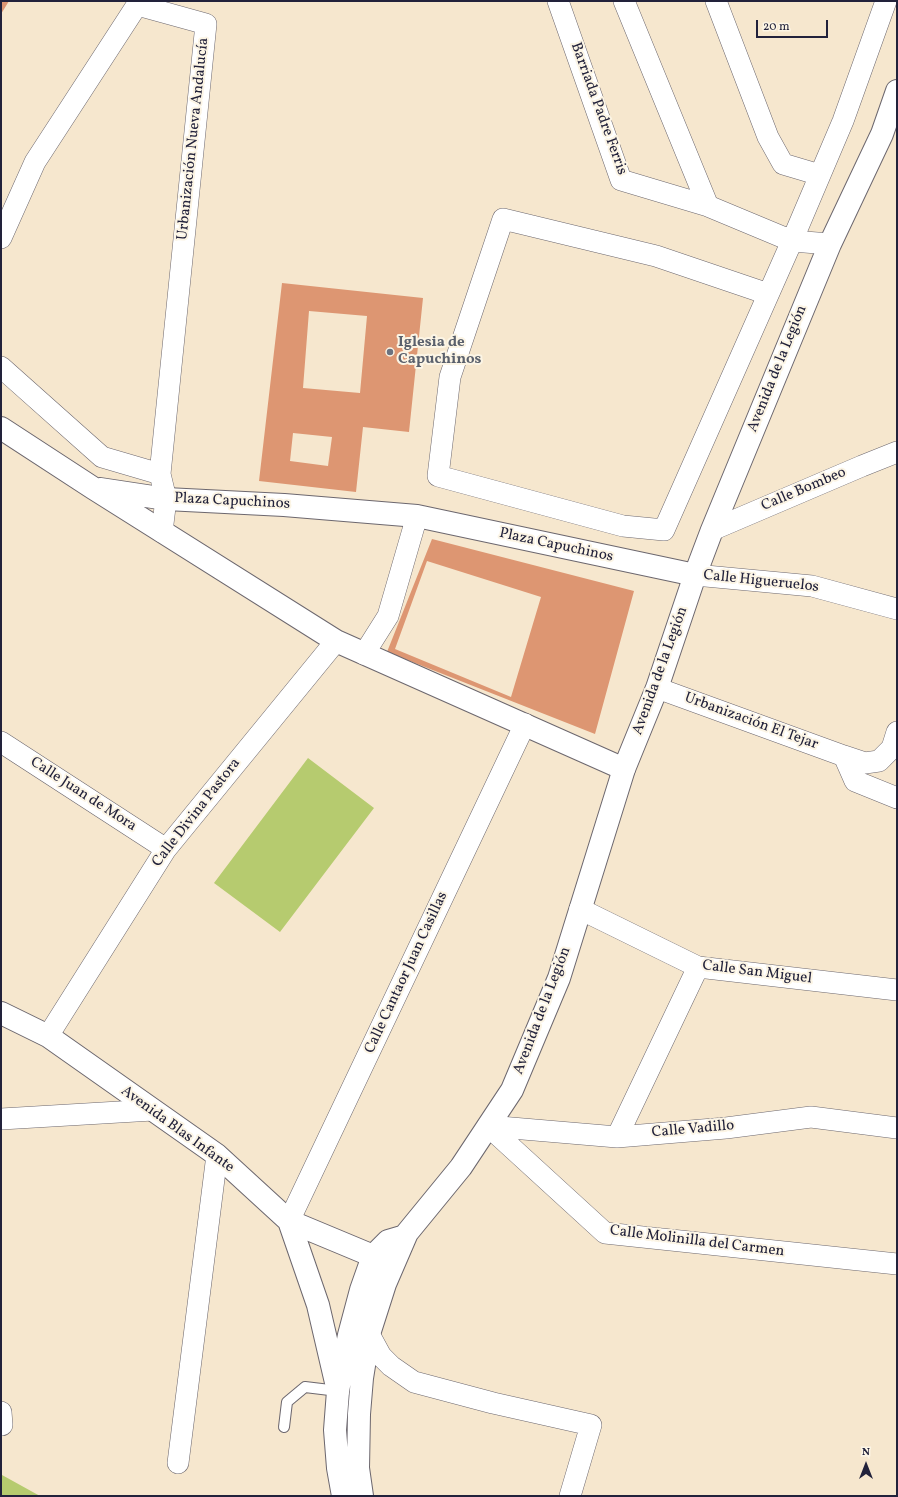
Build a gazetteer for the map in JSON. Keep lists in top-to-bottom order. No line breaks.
{"streets":{"street":["Barriada Padre Ferris","Urbanización Nueva Andalucía","Avenida de la Legión","Calle Bombeo","Plaza Capuchinos","Calle Higueruelos","Urbanización El Tejar","Calle Juan de Mora","Calle Divina Pastora","Calle Cantaor Juan Casillas","Calle San Miguel","Avenida Blas Infante","Calle Vadillo","Calle Molinilla del Carmen"]},"crossings":[["Barriada Padre Ferris","Avenida de la Legión"],["Urbanización Nueva Andalucía","Plaza Capuchinos"],["Avenida de la Legión","Calle Bombeo"],["Avenida de la Legión","Plaza Capuchinos"],["Avenida de la Legión","Calle Higueruelos"],["Avenida de la Legión","Urbanización El Tejar"],["Avenida de la Legión","Calle San Miguel"],["Avenida de la Legión","Avenida Blas Infante"],["Avenida de la Legión","Calle Vadillo"],["Avenida de la Legión","Calle Molinilla del Carmen"],["Plaza Capuchinos","Calle Higueruelos"],["Calle Juan de Mora","Calle Divina Pastora"],["Calle Divina Pastora","Avenida Blas Infante"],["Calle Cantaor Juan Casillas","Avenida Blas Infante"],["Calle Vadillo","Calle Molinilla del Carmen"]],"places":["Iglesia de Capuchinos"],"scale_bar":"20 m","north":"top"}
